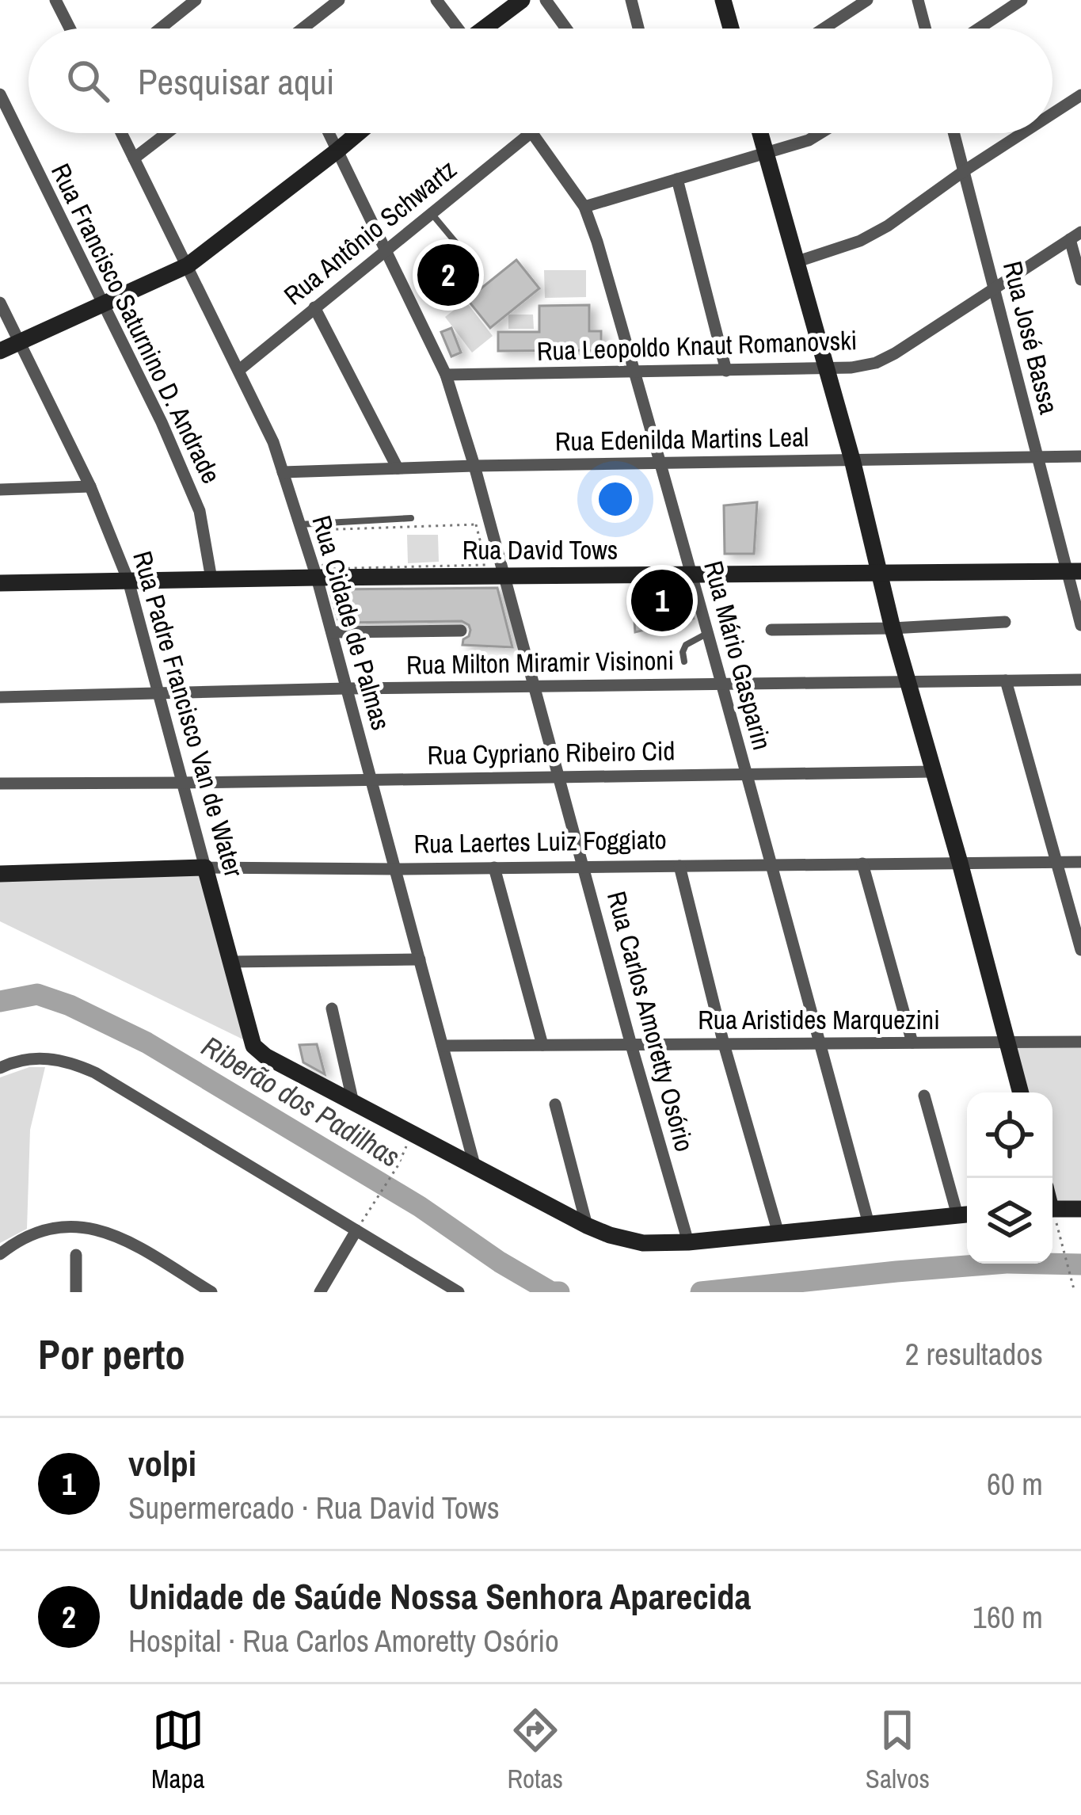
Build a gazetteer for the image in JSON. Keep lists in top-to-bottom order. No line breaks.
{"streets":{"street":["Rua Antônio Schwartz","Rua Francisco Saturnino D. Andrade","Rua José Bassa","Rua Leopoldo Knaut Romanovski","Rua Edenilda Martins Leal","Rua David Tows","Rua Cidade de Palmas","Rua Mário Gasparin","Rua Milton Miramir Visinoni","Rua Padre Francisco Van de Water","Rua Cypriano Ribeiro Cid","Rua Laertes Luiz Foggiato","Rua Aristides Marquezini","Rua Carlos Amoretty Osório"]},"crossings":[["Rua Antônio Schwartz","Rua Cidade de Palmas"],["Rua Antônio Schwartz","Rua Carlos Amoretty Osório"],["Rua Francisco Saturnino D. Andrade","Rua David Tows"],["Rua José Bassa","Rua Leopoldo Knaut Romanovski"],["Rua José Bassa","Rua Edenilda Martins Leal"],["Rua José Bassa","Rua David Tows"],["Rua Leopoldo Knaut Romanovski","Rua Mário Gasparin"],["Rua Leopoldo Knaut Romanovski","Rua Carlos Amoretty Osório"],["Rua Edenilda Martins Leal","Rua Cidade de Palmas"],["Rua Edenilda Martins Leal","Rua Mário Gasparin"],["Rua Edenilda Martins Leal","Rua Carlos Amoretty Osório"],["Rua David Tows","Rua Cidade de Palmas"],["Rua David Tows","Rua Mário Gasparin"],["Rua David Tows","Rua Padre Francisco Van de Water"],["Rua David Tows","Rua Carlos Amoretty Osório"],["Rua Cidade de Palmas","Rua Milton Miramir Visinoni"],["Rua Cidade de Palmas","Rua Cypriano Ribeiro Cid"],["Rua Cidade de Palmas","Rua Laertes Luiz Foggiato"],["Rua Cidade de Palmas","Rua Aristides Marquezini"],["Rua Mário Gasparin","Rua Milton Miramir Visinoni"],["Rua Mário Gasparin","Rua Cypriano Ribeiro Cid"],["Rua Mário Gasparin","Rua Laertes Luiz Foggiato"],["Rua Mário Gasparin","Rua Aristides Marquezini"],["Rua Milton Miramir Visinoni","Rua Padre Francisco Van de Water"],["Rua Milton Miramir Visinoni","Rua Carlos Amoretty Osório"],["Rua Padre Francisco Van de Water","Rua Cypriano Ribeiro Cid"],["Rua Padre Francisco Van de Water","Rua Laertes Luiz Foggiato"],["Rua Cypriano Ribeiro Cid","Rua Carlos Amoretty Osório"],["Rua Laertes Luiz Foggiato","Rua Carlos Amoretty Osório"],["Rua Aristides Marquezini","Rua Carlos Amoretty Osório"]],"water":["Riberão dos Padilhas"],"page":{"search":"Pesquisar aqui","pins":["2","1"],"heading":["Por perto","2 resultados"],"list":[{"mark":"1","name":"volpi","note":"Supermercado · Rua David Tows","value":"60 m"},{"mark":"2","name":"Unidade de Saúde Nossa Senhora Aparecida","note":"Hospital · Rua Carlos Amoretty Osório","value":"160 m"}],"nav":["Mapa","Rotas","Salvos"]}}
